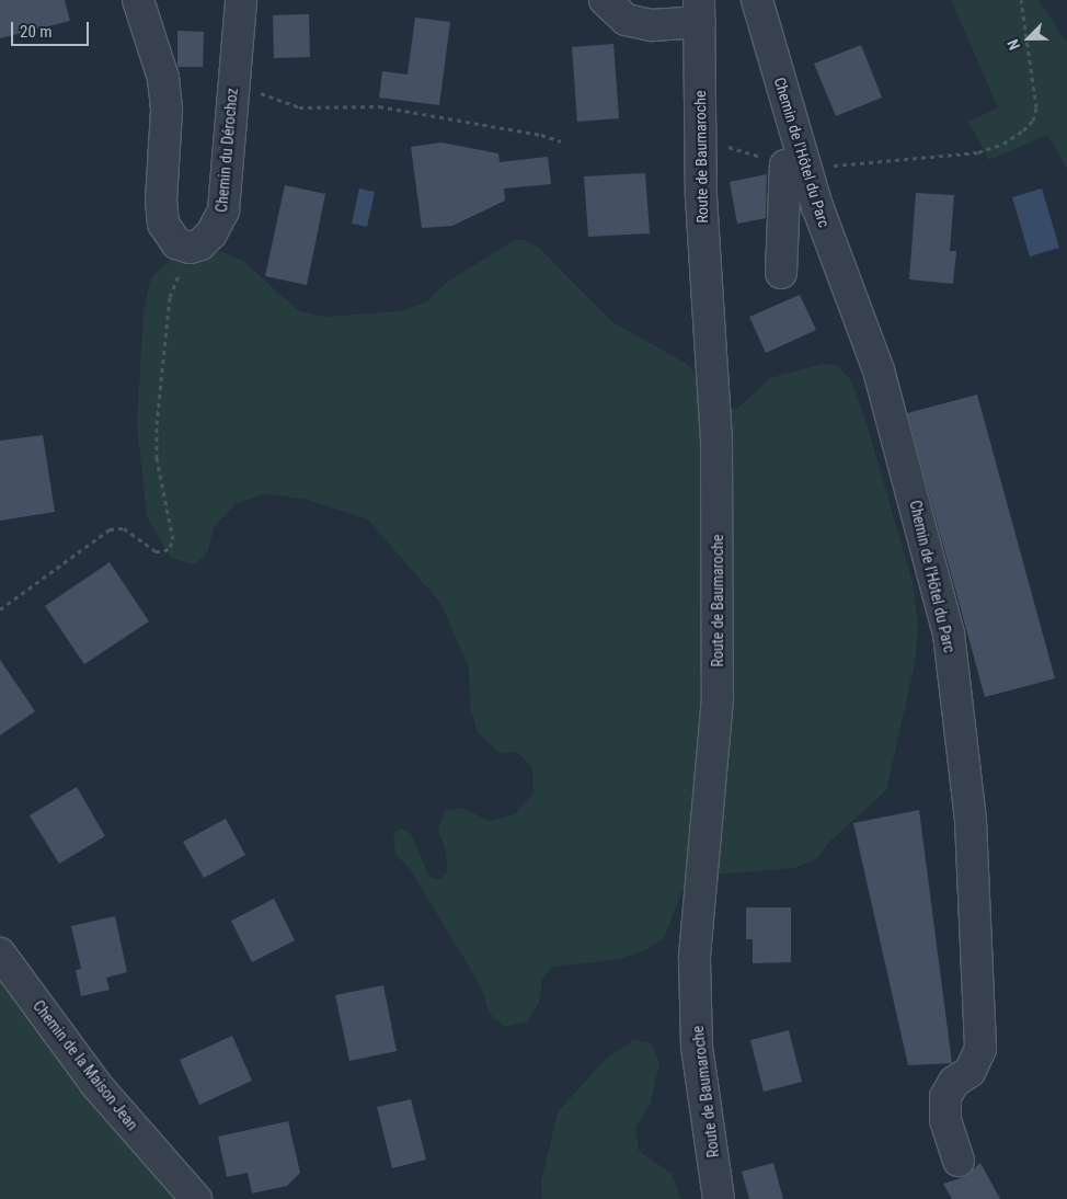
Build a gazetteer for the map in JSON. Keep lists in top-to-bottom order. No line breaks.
{"streets":{"street":["Chemin du Dérochoz","Chemin de l'Hôtel du Parc","Route de Baumaroche","Chemin de la Maison Jean"]},"scale_bar":"20 m","north":"bottom left"}
